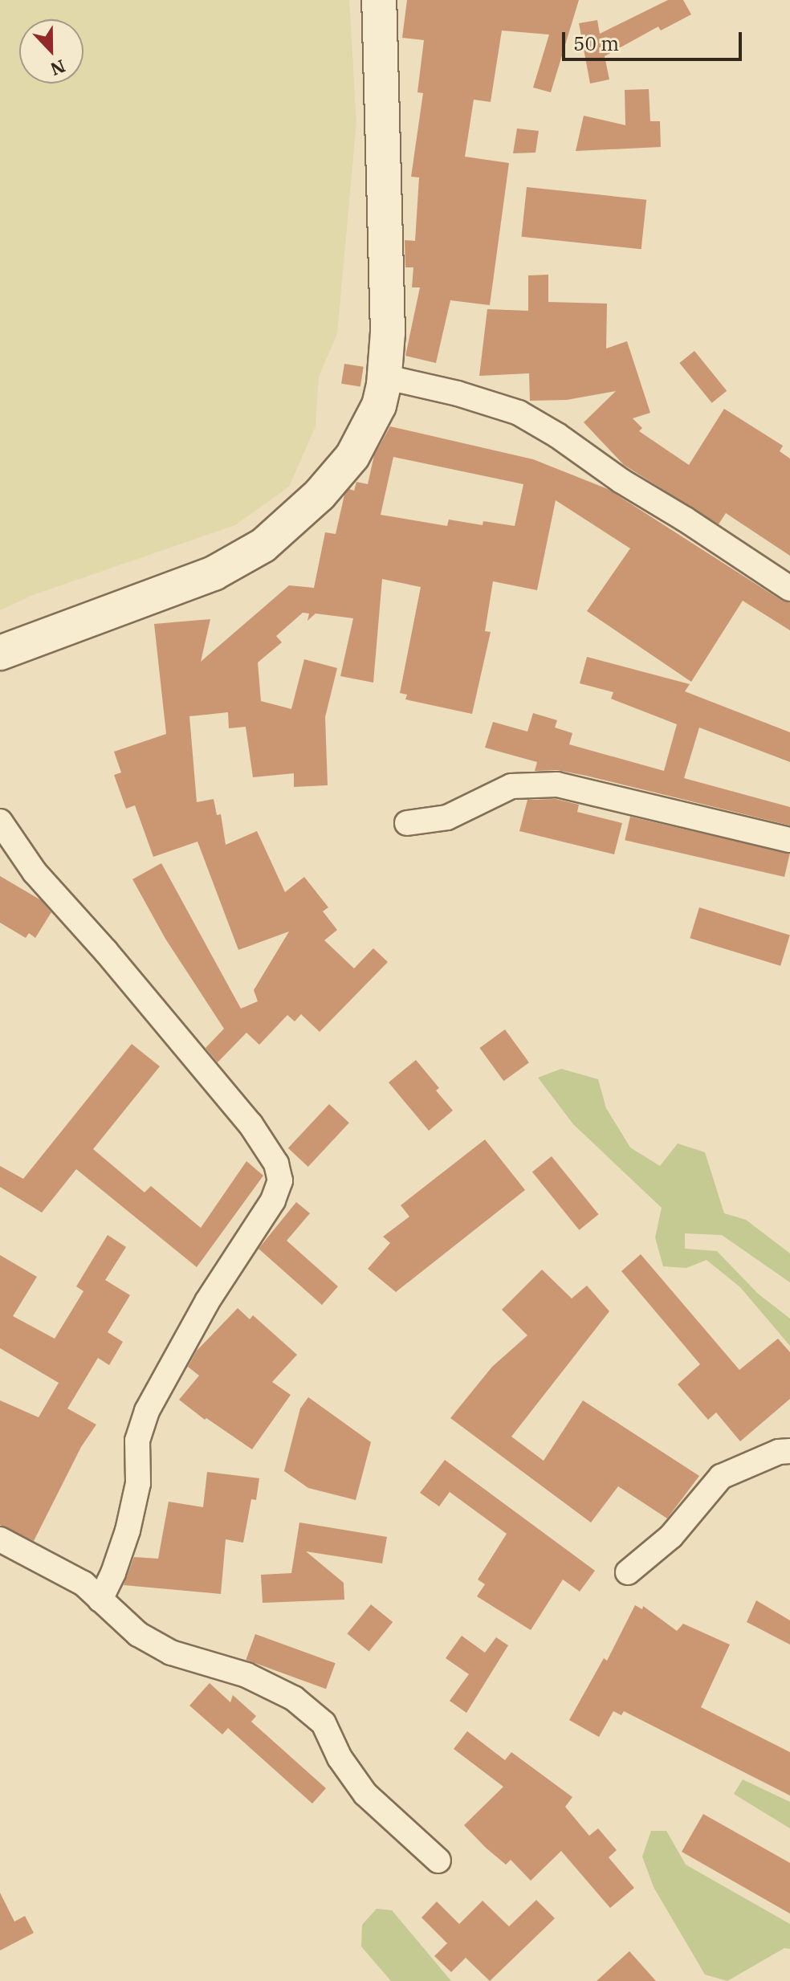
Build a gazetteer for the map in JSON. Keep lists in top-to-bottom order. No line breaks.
{"scale_bar":"50 m","north":"bottom"}
